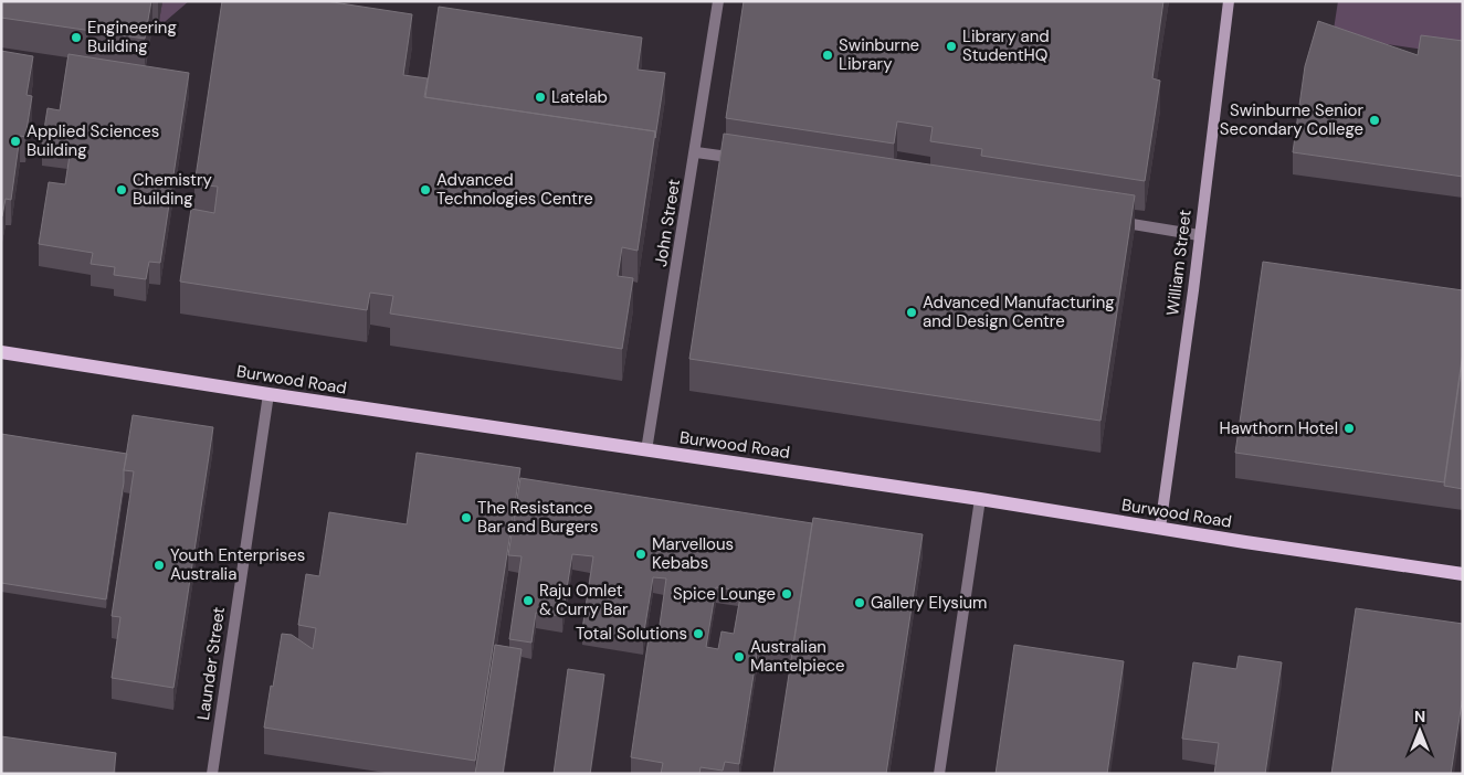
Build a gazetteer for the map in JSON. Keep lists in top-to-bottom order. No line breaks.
{"streets":{"main road":["Burwood Road"],"street":["John Street","William Street","Launder Street"]},"crossings":[["John Street","Burwood Road"],["William Street","Burwood Road"],["Burwood Road","Launder Street"]],"places":["Engineering Building","Library and StudentHQ","Swinburne Library","Latelab","Swinburne Senior Secondary College","Applied Sciences Building","Chemistry Building","Advanced Technologies Centre","Advanced Manufacturing and Design Centre","Hawthorn Hotel","The Resistance Bar and Burgers","Marvellous Kebabs","Youth Enterprises Australia","Spice Lounge","Raju Omlet & Curry Bar","Gallery Elysium","Total Solutions","Australian Mantelpiece"],"north":"top"}
